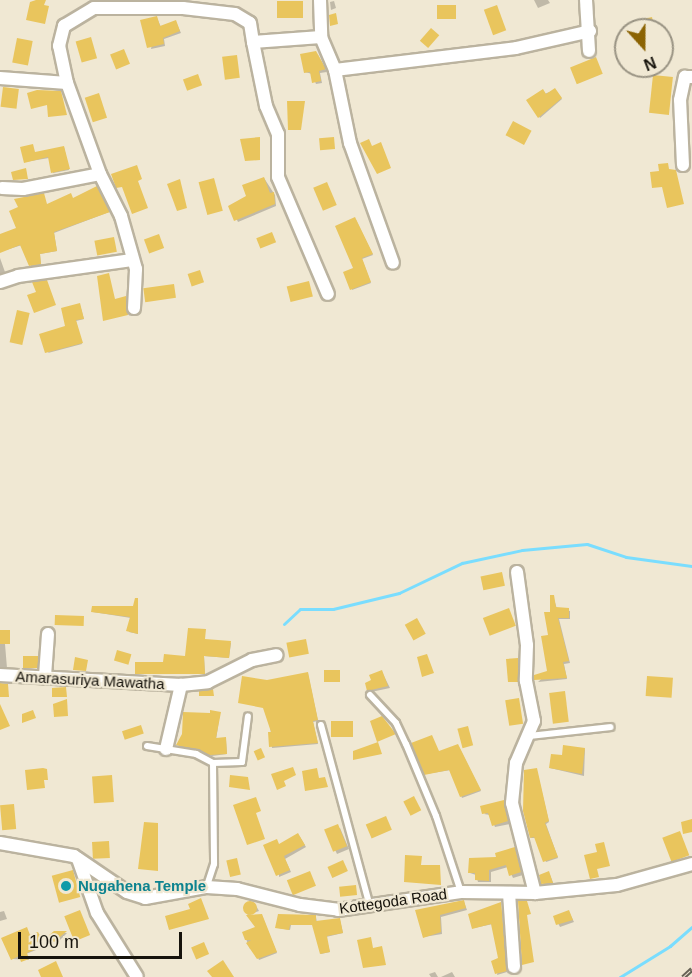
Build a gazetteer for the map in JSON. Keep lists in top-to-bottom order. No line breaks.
{"streets":{"street":["Amarasuriya Mawatha","Kottegoda Road"]},"places":["Nugahena Temple"],"scale_bar":"100 m","north":"bottom"}
